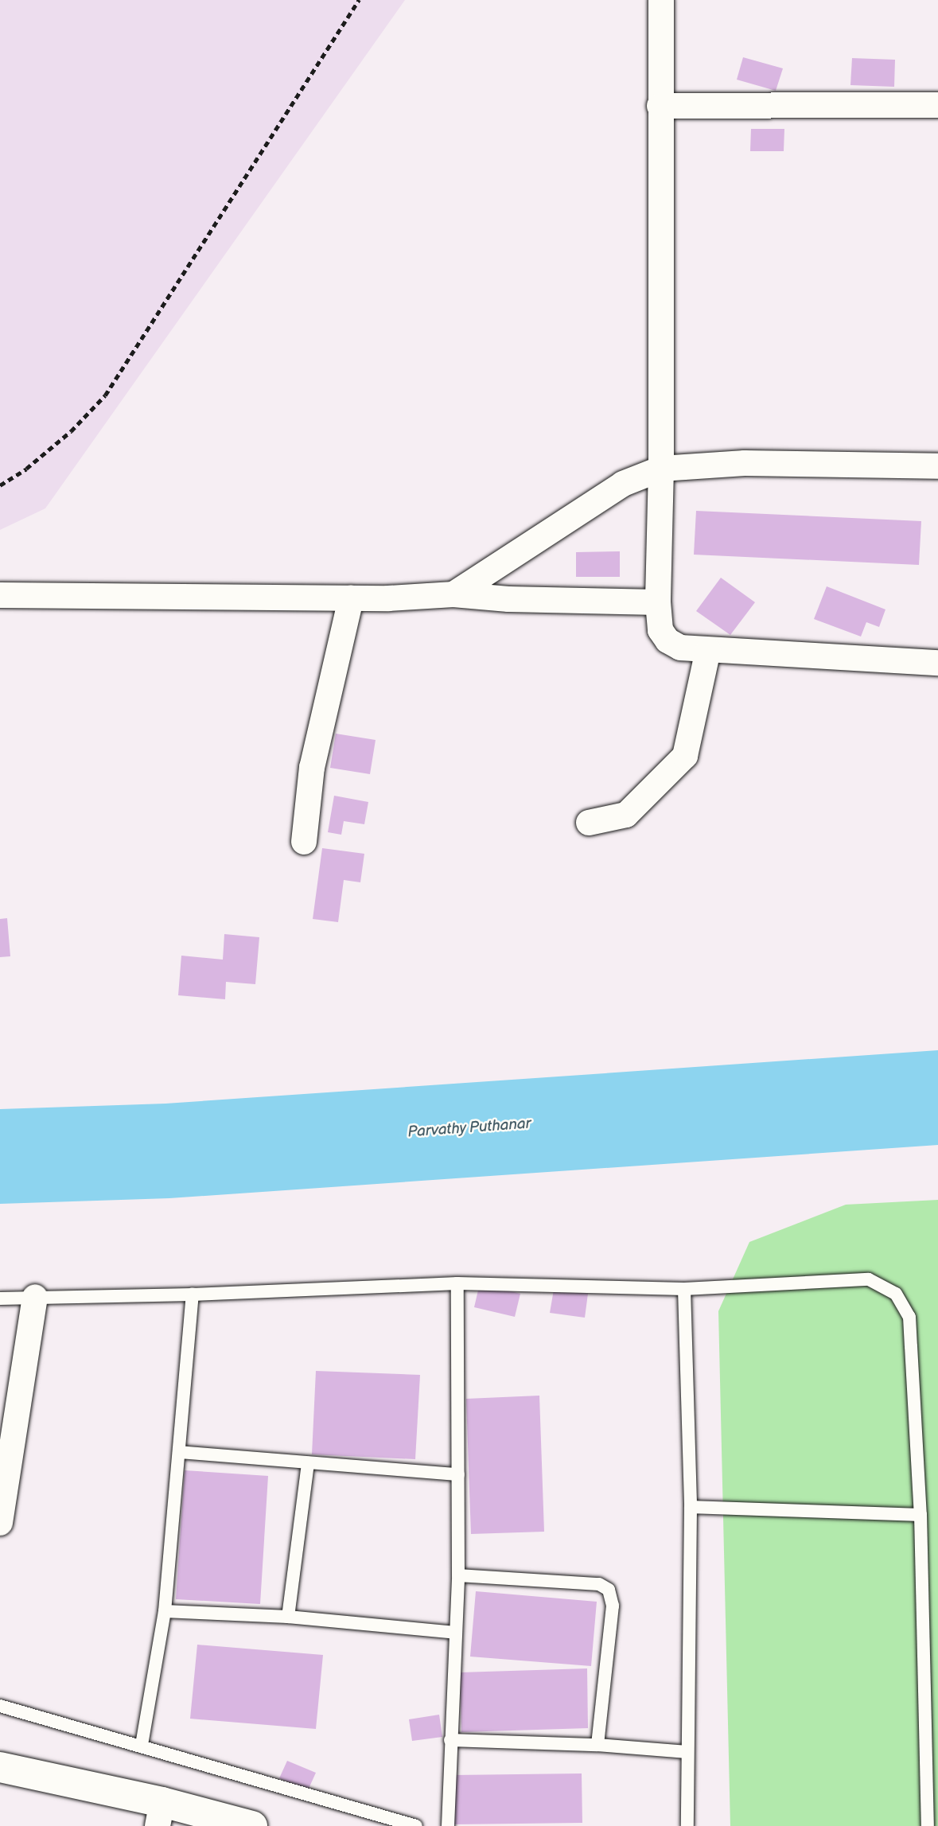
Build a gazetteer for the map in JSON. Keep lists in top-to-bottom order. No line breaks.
{"water":["Parvathy Puthanar"]}
